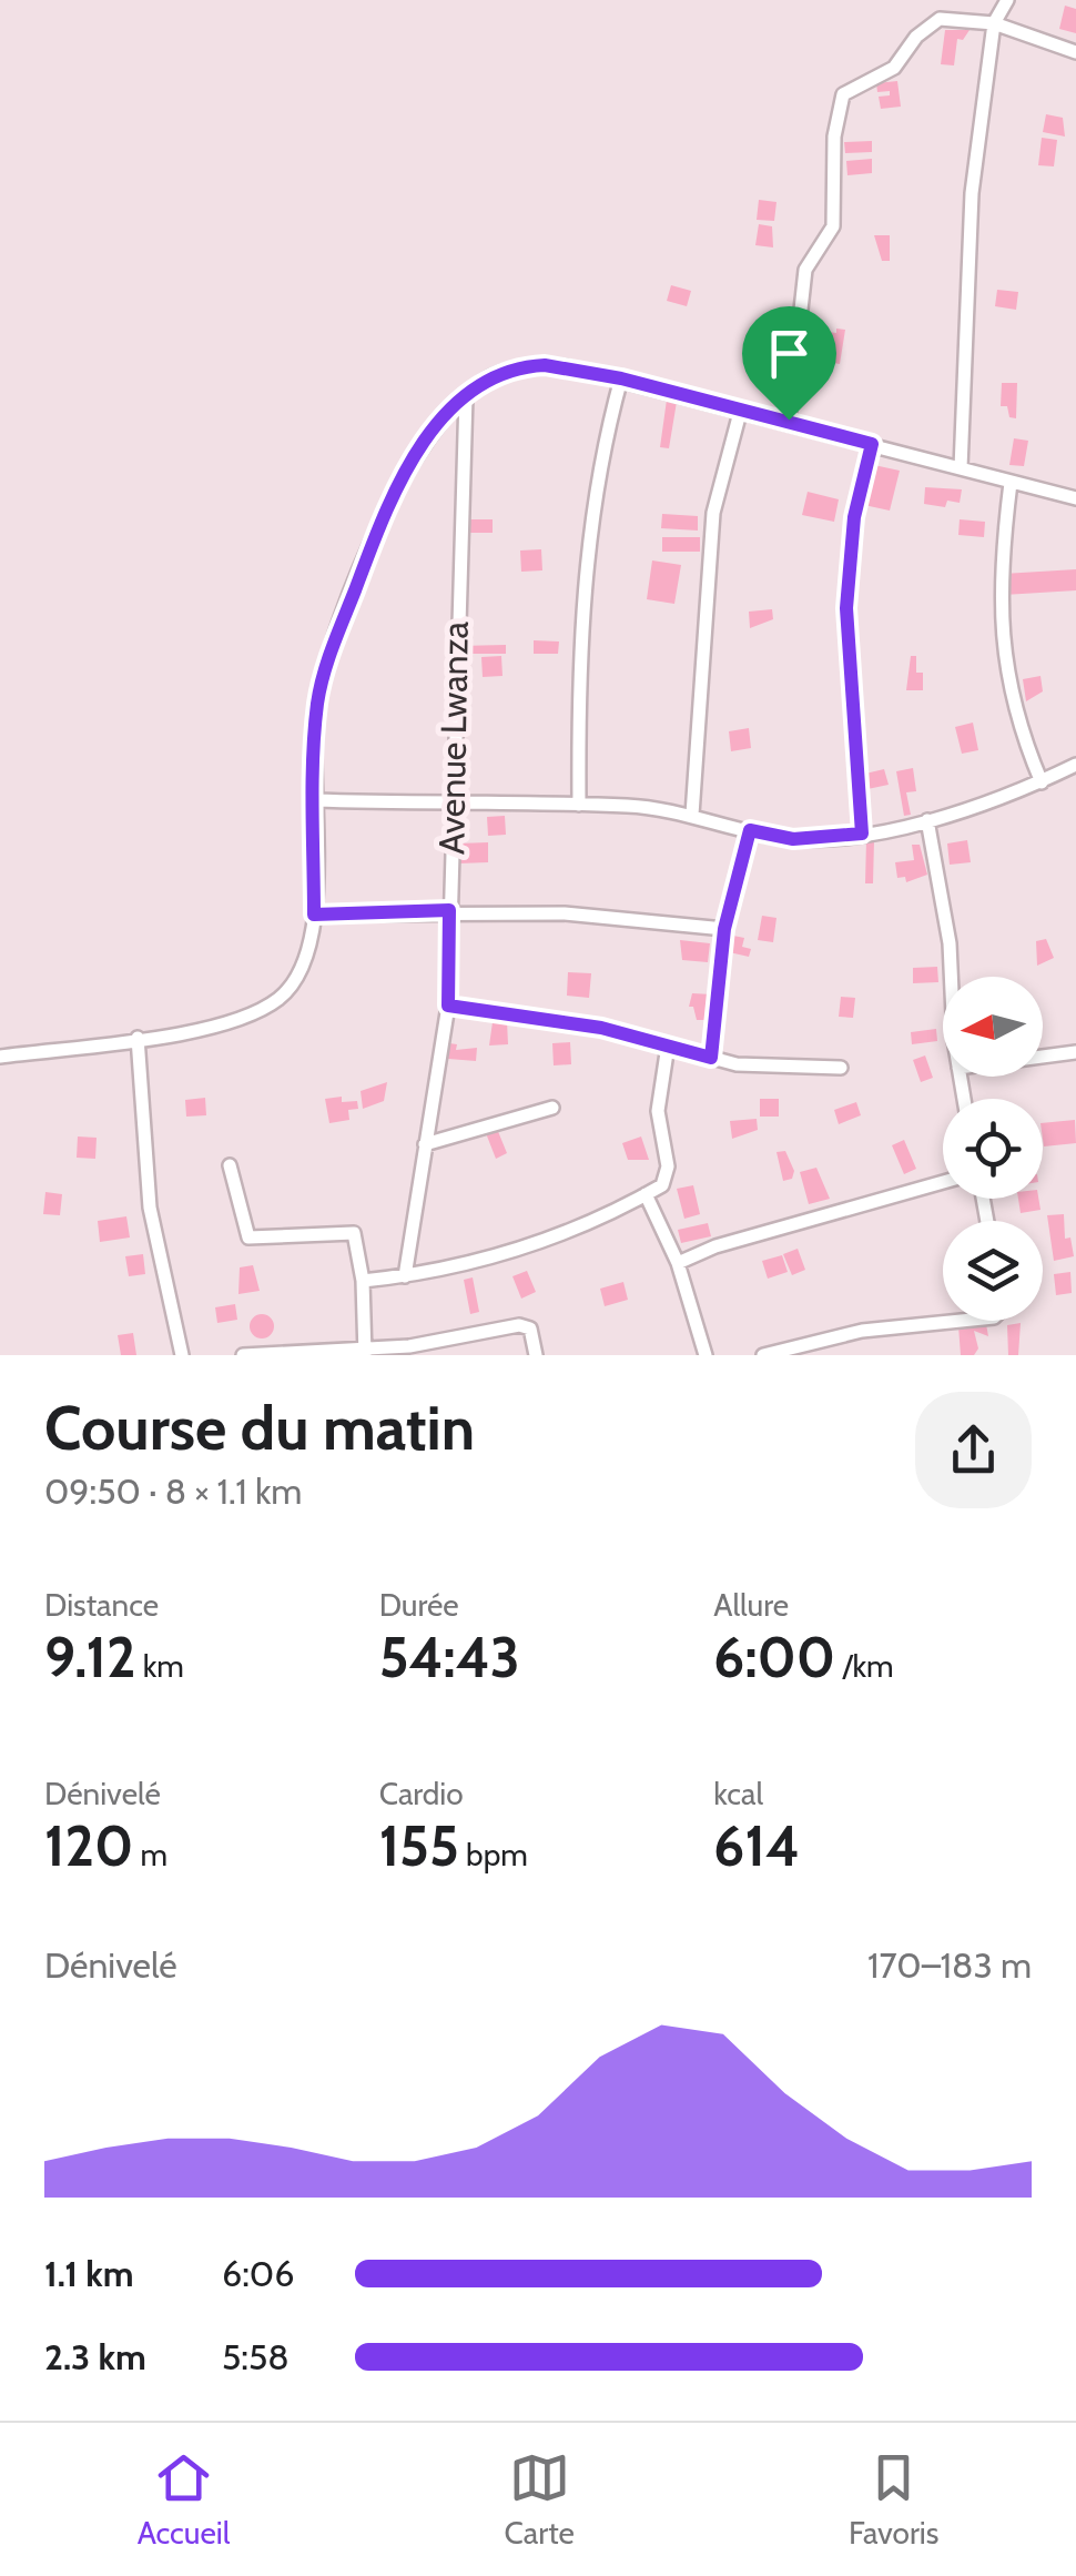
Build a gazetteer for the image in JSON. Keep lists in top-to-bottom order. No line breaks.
{"streets":{"street":["Avenue Lwanza"]},"north":"left","page":{"heading":["Course du matin","09:50 · 8 × 1.1 km"],"stats":[["Distance","9.12 km"],["Durée","54:43"],["Allure","6:00 /km"],["Dénivelé","120 m"],["Cardio","155 bpm"],["kcal","614"]],"chart":["Dénivelé","170–183 m"],"list":[{"name":"1.1 km","note":"6:06"},{"name":"2.3 km","note":"5:58"}],"tabs":["Accueil","Carte","Favoris"]}}
